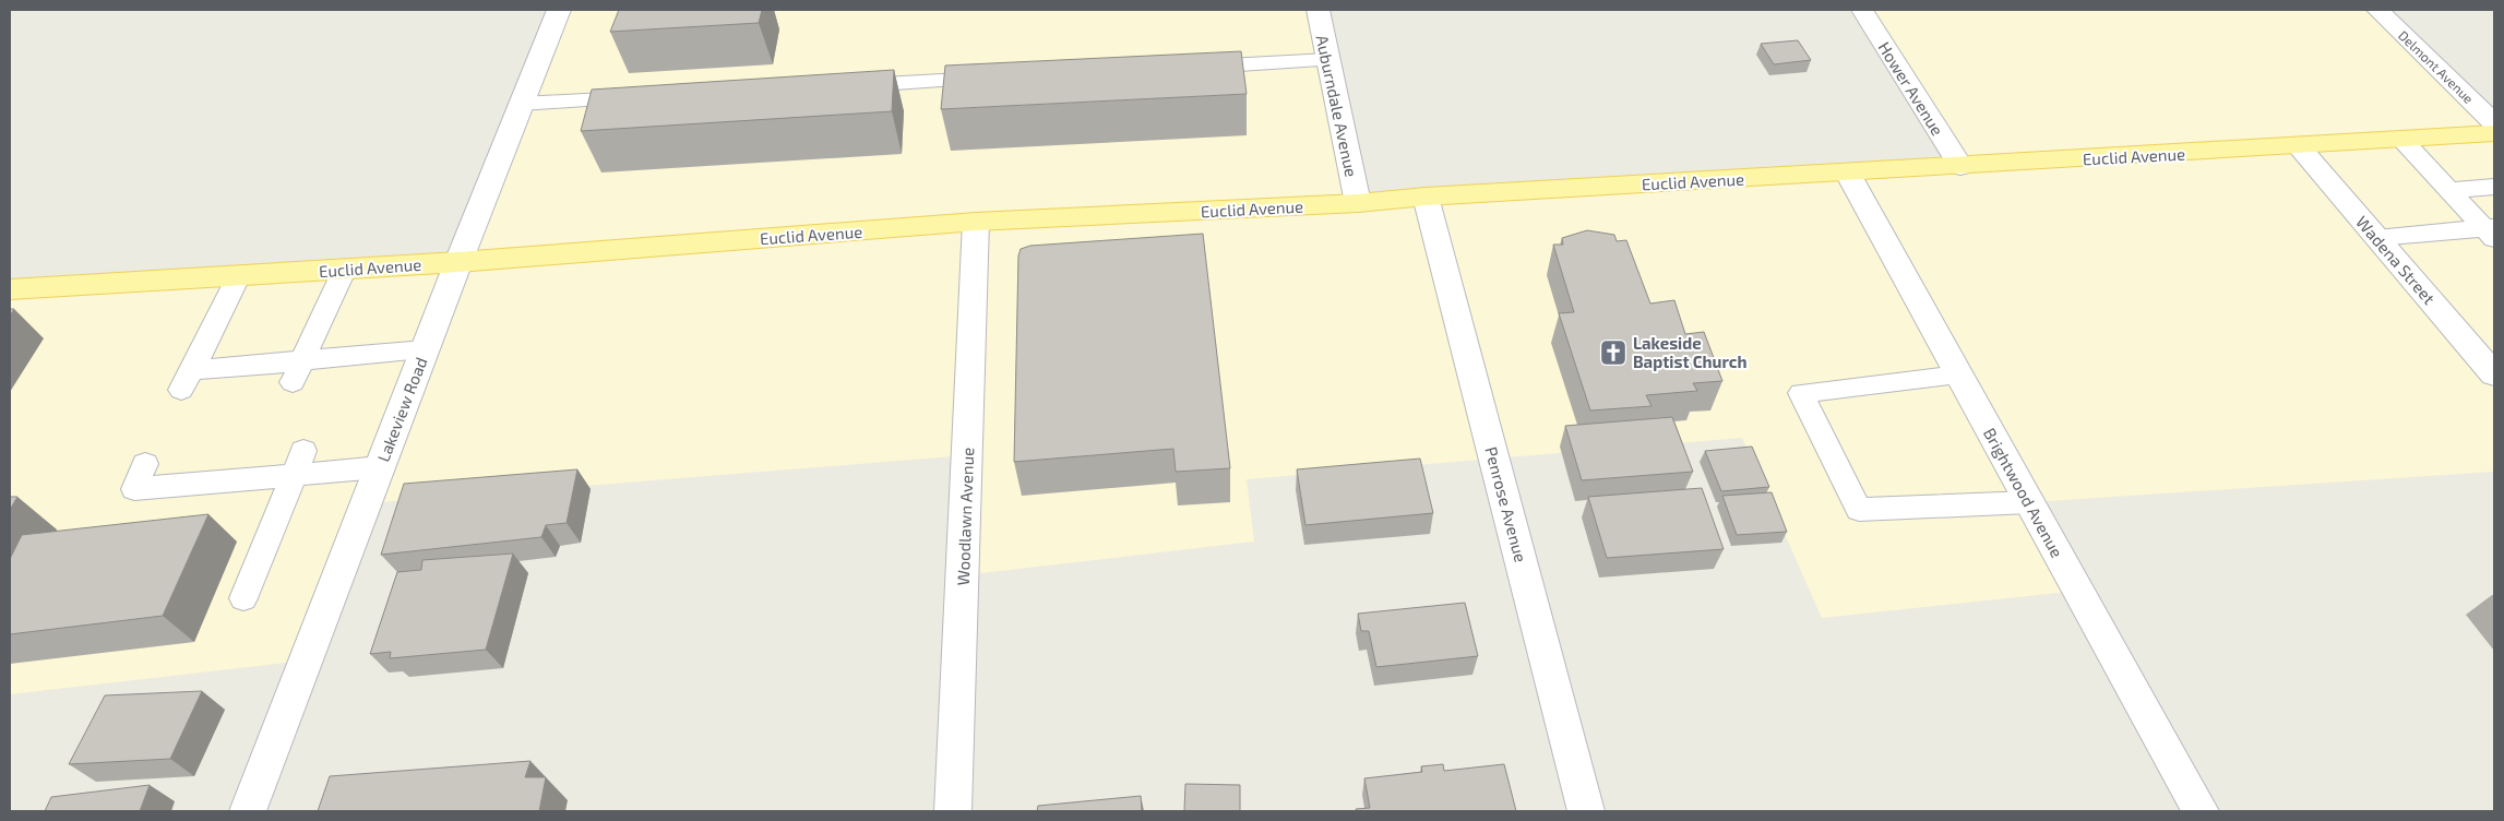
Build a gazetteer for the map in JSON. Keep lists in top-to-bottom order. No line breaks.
{"streets":{"main road":["Euclid Avenue"],"street":["Delmont Avenue","Hower Avenue","Auburndale Avenue","Wadena Street","Lakeview Road","Brightwood Avenue","Penrose Avenue","Woodlawn Avenue"]},"crossings":[["Hower Avenue","Euclid Avenue"],["Auburndale Avenue","Euclid Avenue"],["Euclid Avenue","Wadena Street"],["Euclid Avenue","Lakeview Road"],["Euclid Avenue","Brightwood Avenue"],["Euclid Avenue","Penrose Avenue"],["Euclid Avenue","Woodlawn Avenue"]],"places":{"church":["Lakeside Baptist Church"]}}
